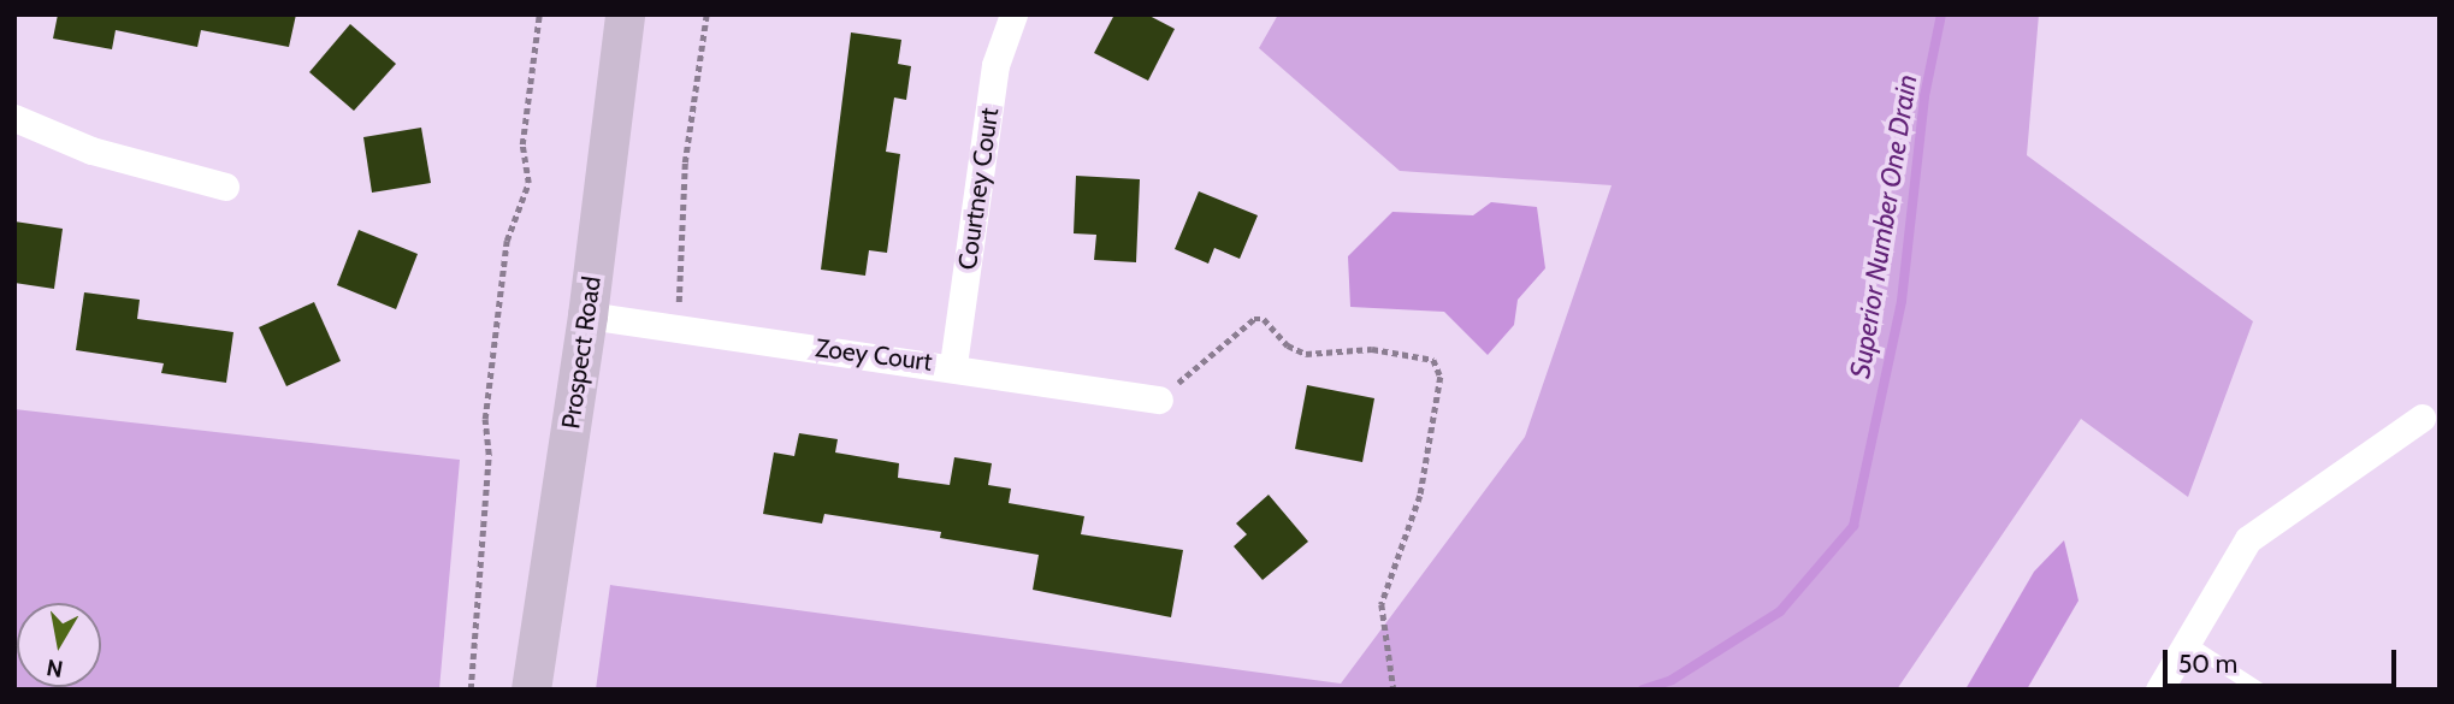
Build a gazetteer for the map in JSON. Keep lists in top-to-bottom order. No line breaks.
{"streets":{"main road":["Prospect Road"],"street":["Courtney Court","Zoey Court"]},"crossings":[["Courtney Court","Zoey Court"],["Prospect Road","Zoey Court"]],"water":["Superior Number One Drain"],"scale_bar":"50 m","north":"bottom"}
